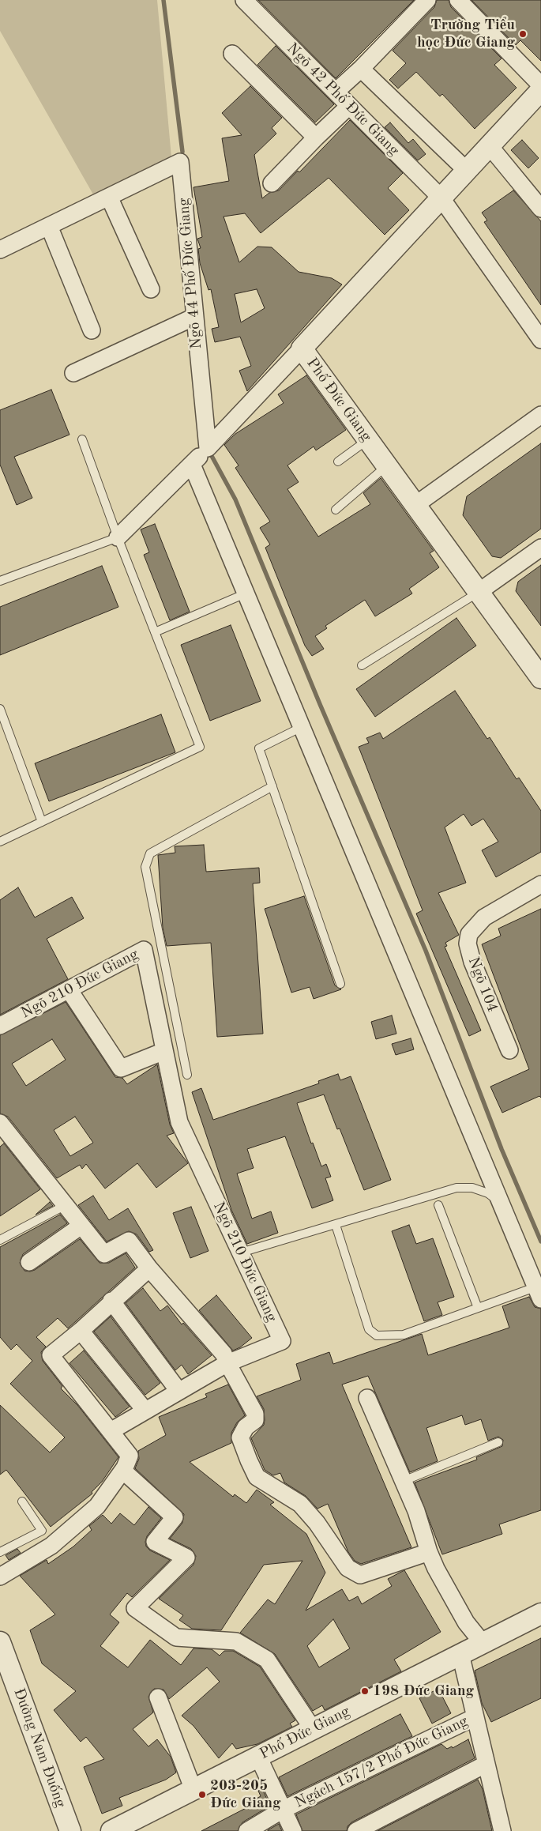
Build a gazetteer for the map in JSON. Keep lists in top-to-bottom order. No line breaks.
{"streets":{"street":["Ngõ 42 Phố Đức Giang","Ngõ 44 Phố Đức Giang","Phố Đức Giang","Ngõ 210 Đức Giang","Ngõ 104","Đường Nam Đuống","Ngách 157/2 Phố Đức Giang"]},"crossings":[["Ngõ 42 Phố Đức Giang","Phố Đức Giang"]],"places":["Trường Tiểu học Đức Giang","198 Đức Giang","203-205 Đức Giang"]}
